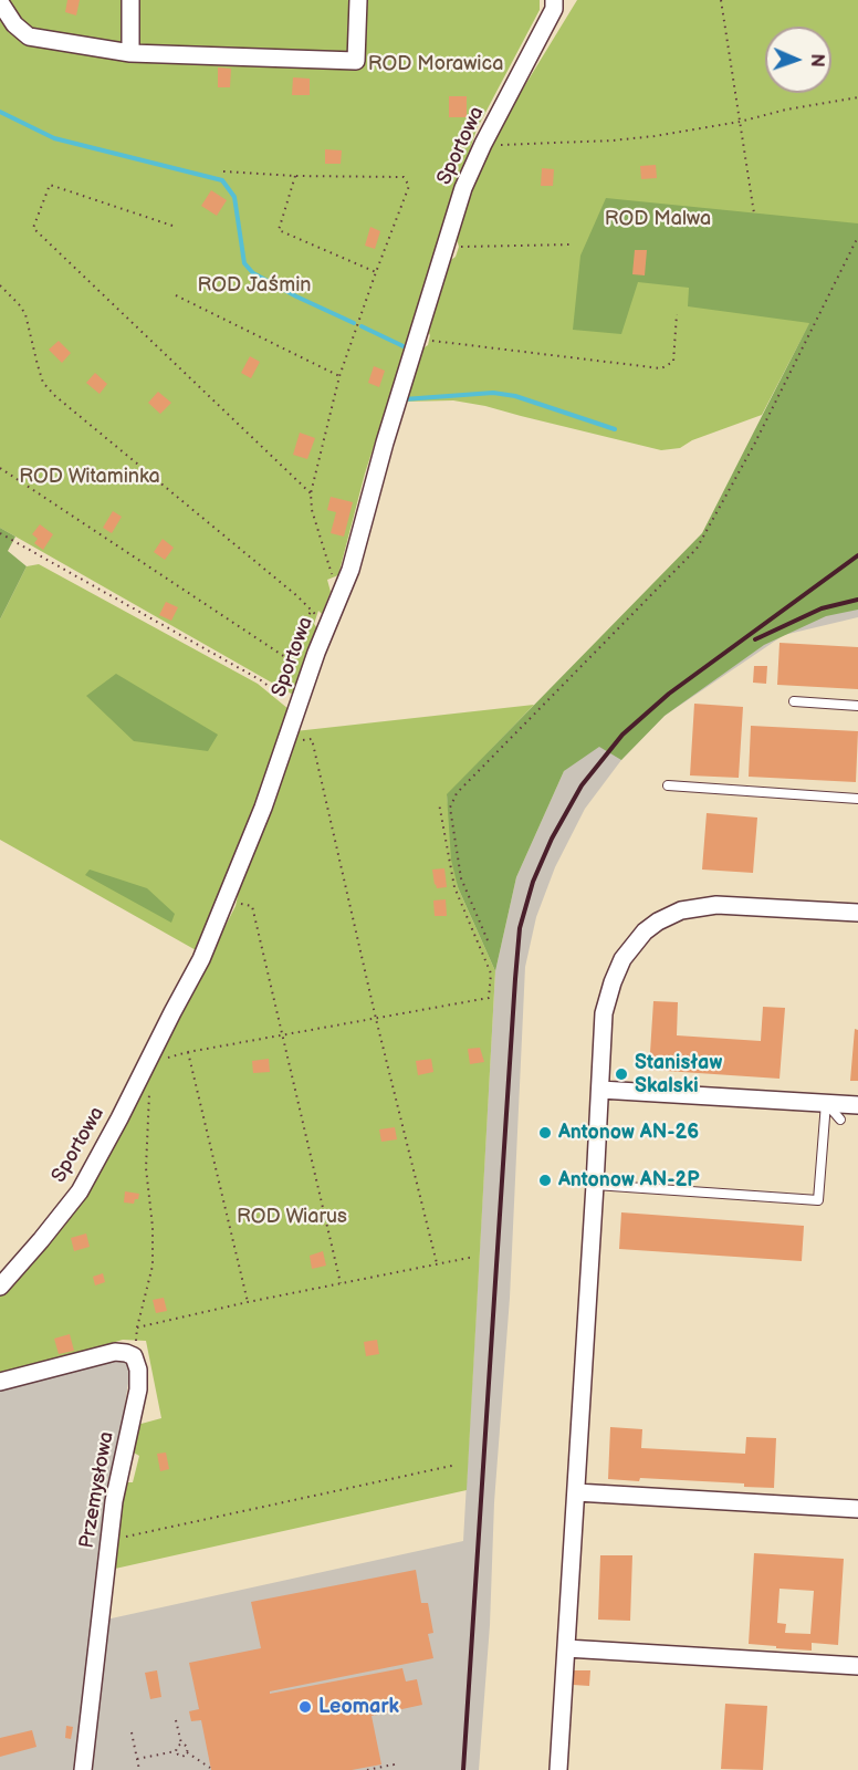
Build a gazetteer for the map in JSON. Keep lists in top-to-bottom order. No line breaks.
{"streets":{"street":["Sportowa","Przemysłowa"]},"parks":["ROD Morawica","ROD Malwa","ROD Jaśmin","ROD Witaminka","ROD Wiarus"],"places":["Stanisław Skalski","Antonow AN-26","Antonow AN-2P","Leomark"],"north":"right"}
